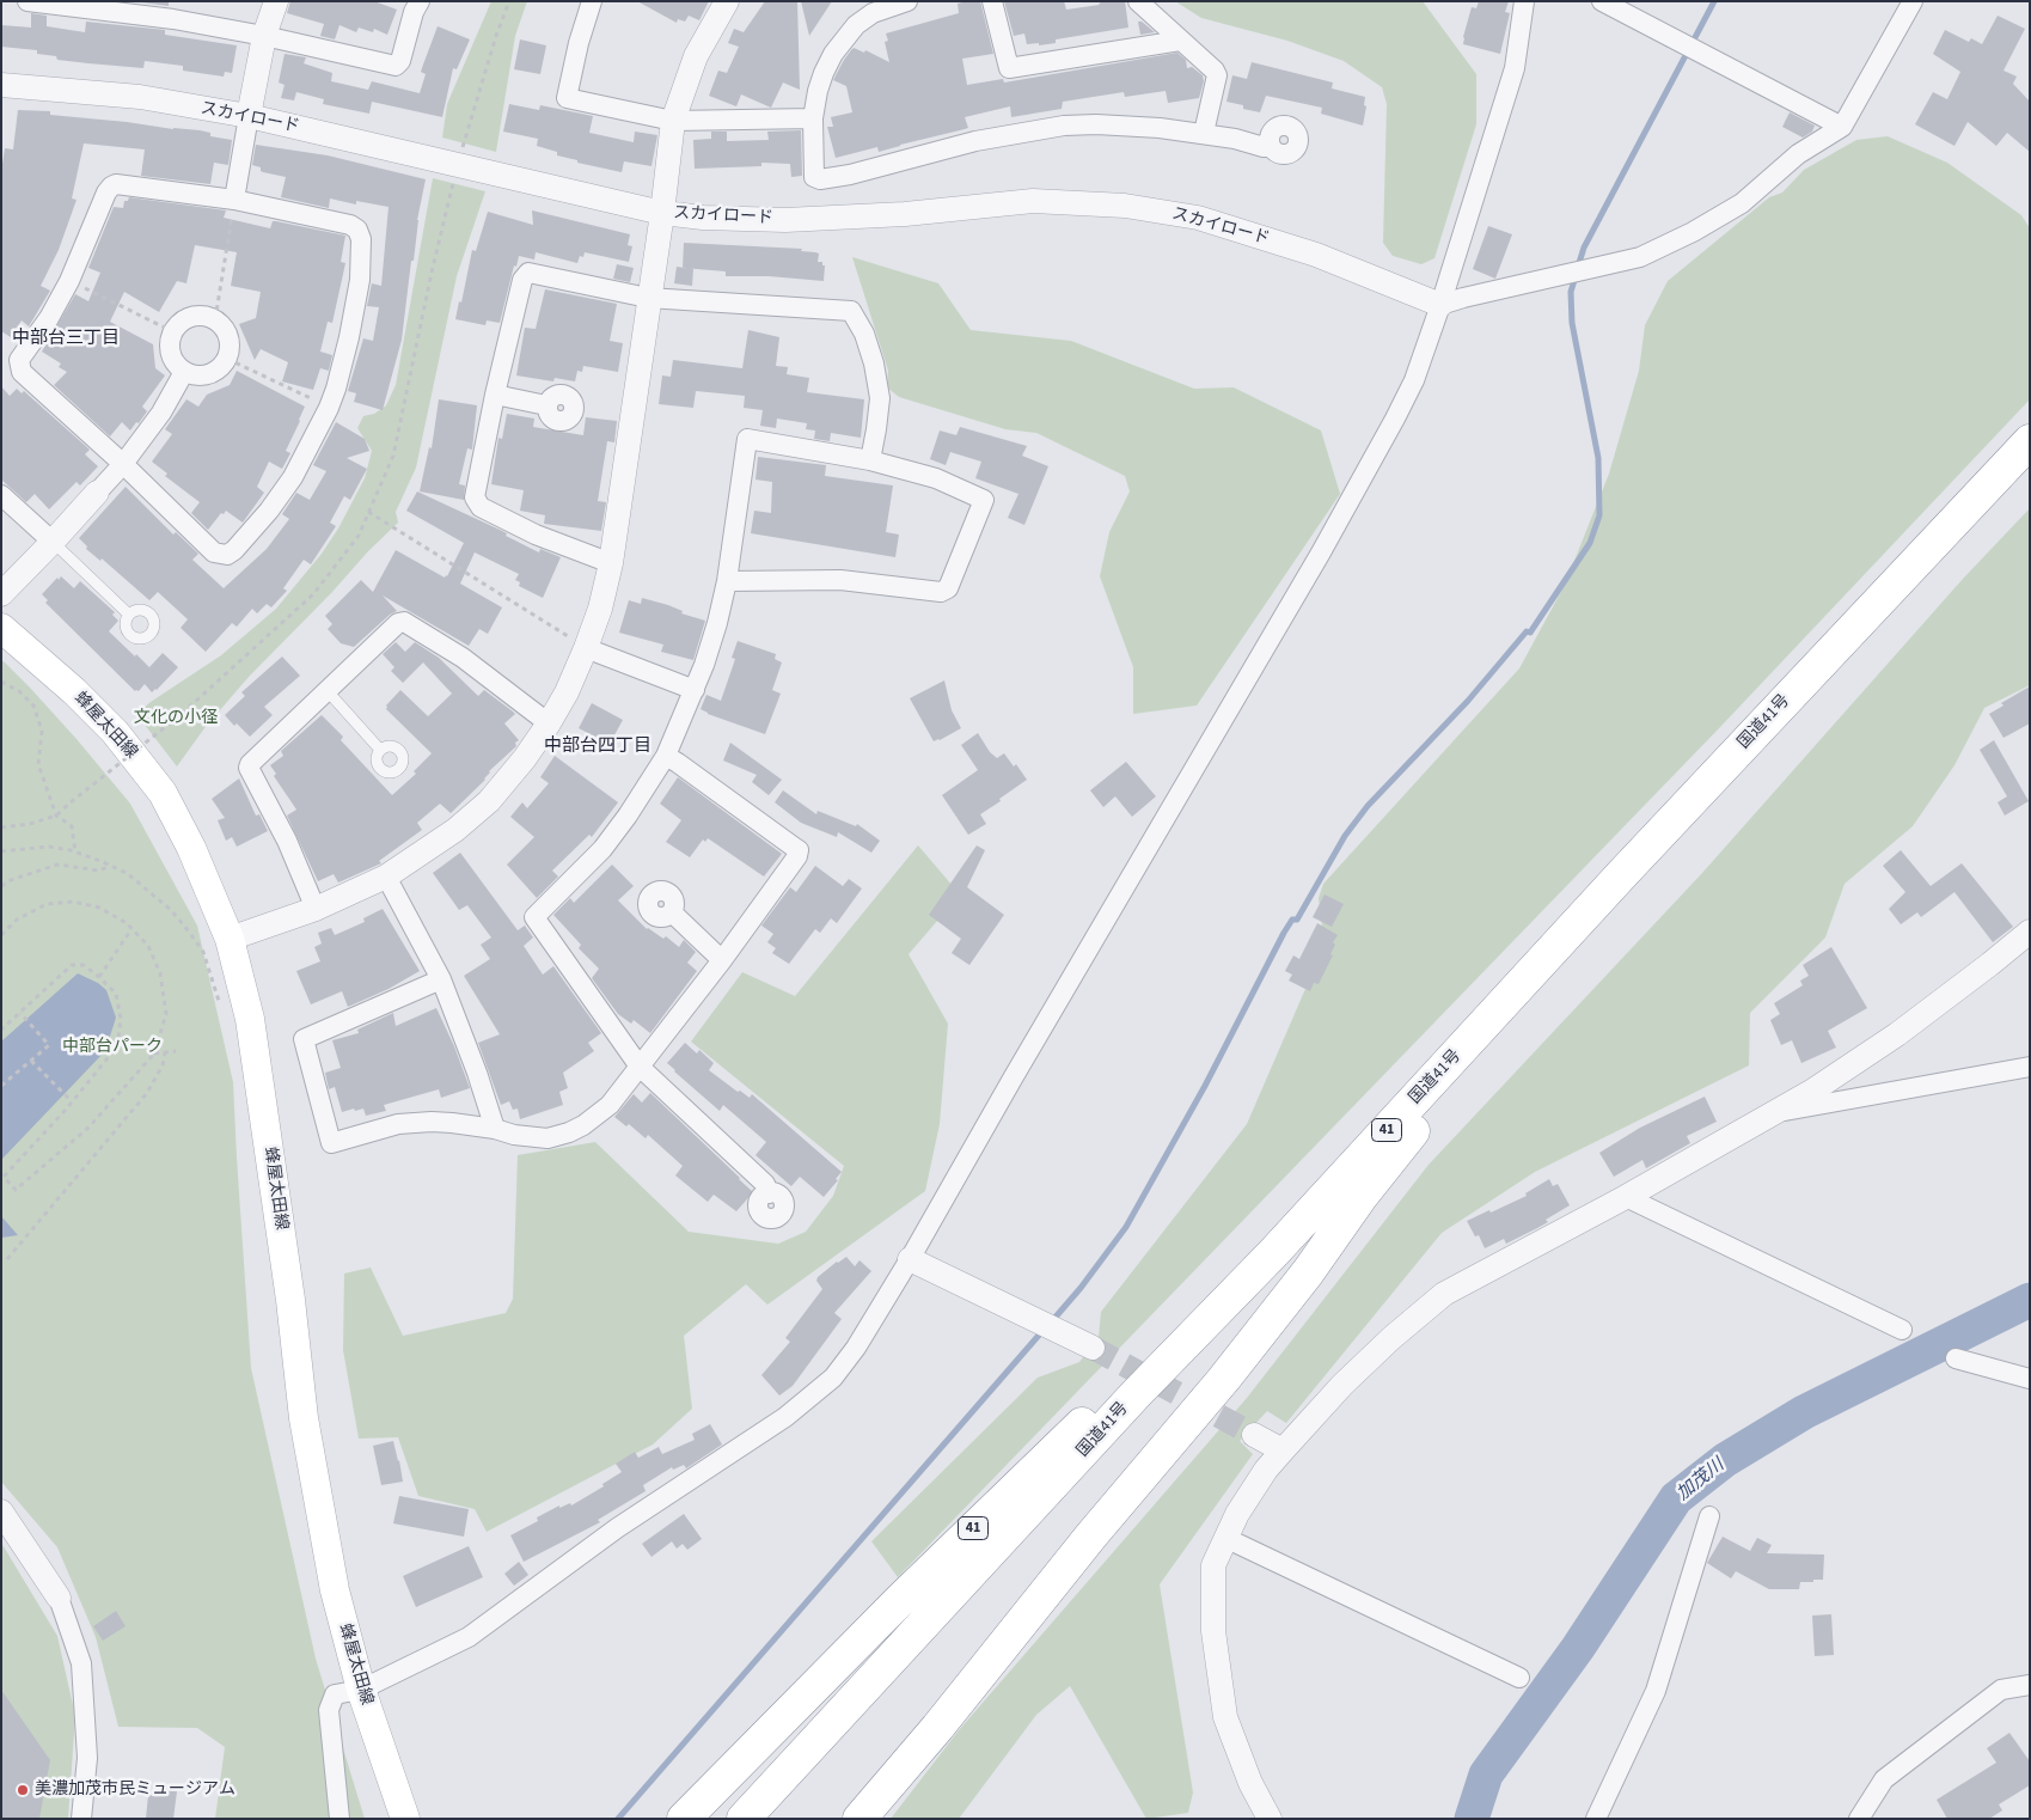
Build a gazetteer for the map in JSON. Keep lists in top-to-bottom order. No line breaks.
{"streets":{"highway":["国道41号","41"],"main road":["蜂屋太田線"],"street":["スカイロード"]},"crossings":[["国道41号","41"]],"districts":["中部台三丁目","中部台四丁目"],"water":["加茂川"],"parks":["文化の小径","中部台パーク"],"places":["美濃加茂市民ミュージアム"]}
